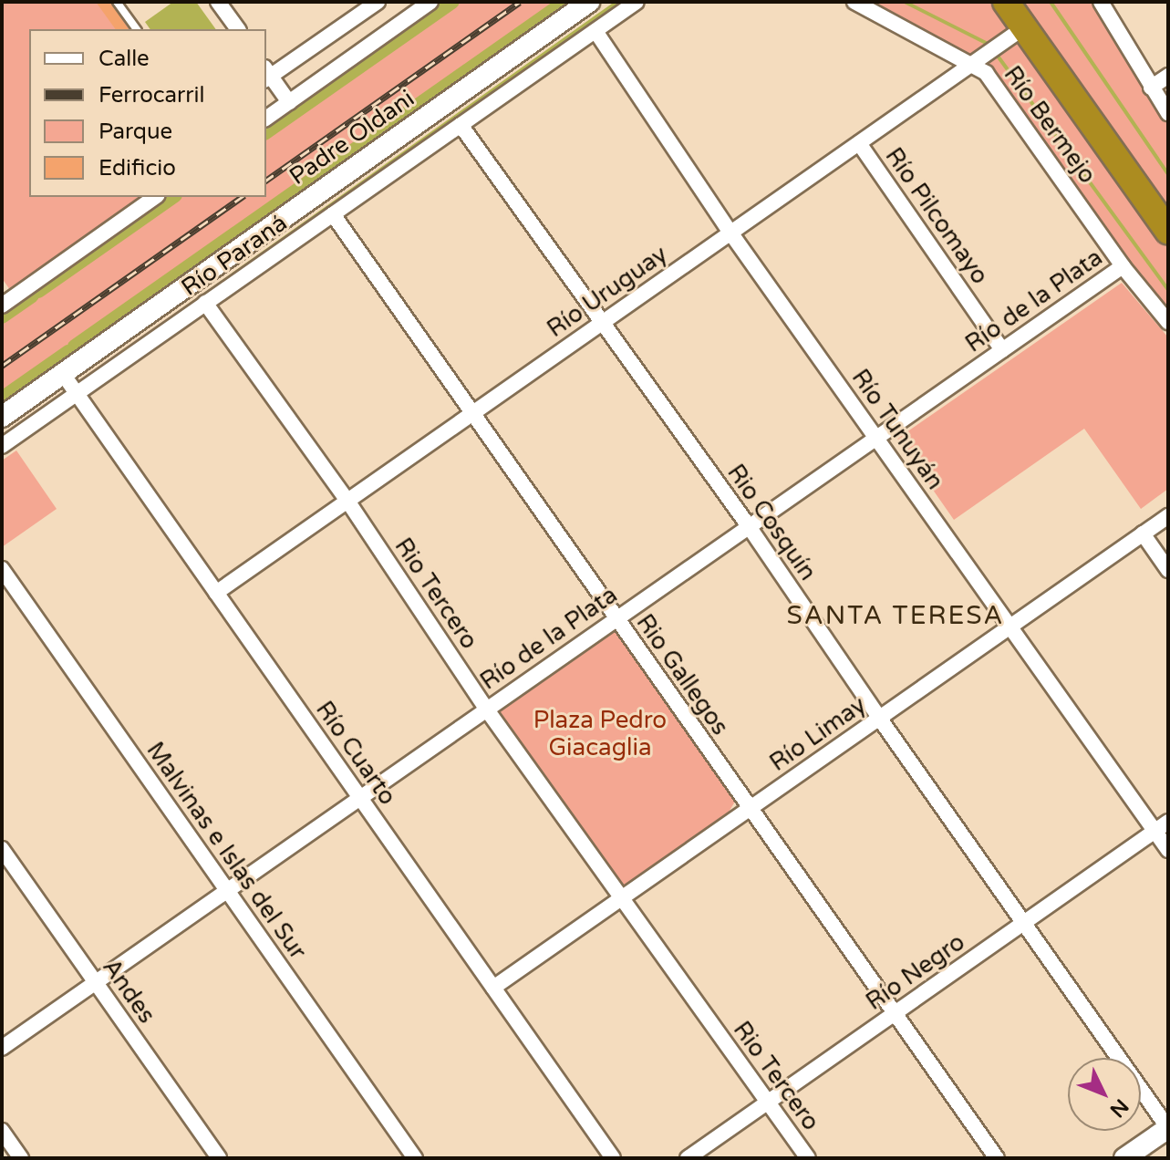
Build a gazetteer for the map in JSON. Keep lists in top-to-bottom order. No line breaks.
{"streets":{"main road":["Padre Oldani"],"street":["Río Bermejo","Río Pilcomayo","Río Paraná","Río Uruguay","Río de la Plata","Río Tunuyán","Rio Cosquín","Rio Tercero","Rio Gallegos","Río Limay","Río Cuarto","Malvinas e Islas del Sur","Río Negro","Andes"]},"crossings":[["Río Bermejo","Río Uruguay"],["Río Bermejo","Río de la Plata"],["Padre Oldani","Río Cuarto"],["Río Pilcomayo","Río Uruguay"],["Río Pilcomayo","Río de la Plata"],["Río Paraná","Río Tunuyán"],["Río Paraná","Rio Cosquín"],["Río Paraná","Rio Tercero"],["Río Paraná","Rio Gallegos"],["Río Paraná","Río Cuarto"],["Río Uruguay","Río Tunuyán"],["Río Uruguay","Rio Cosquín"],["Río Uruguay","Rio Tercero"],["Río Uruguay","Rio Gallegos"],["Río Uruguay","Río Cuarto"],["Río de la Plata","Río Tunuyán"],["Río de la Plata","Rio Cosquín"],["Río de la Plata","Rio Tercero"],["Río de la Plata","Rio Gallegos"],["Río de la Plata","Río Cuarto"],["Río de la Plata","Malvinas e Islas del Sur"],["Río de la Plata","Andes"],["Río Tunuyán","Río Limay"],["Río Tunuyán","Río Negro"],["Rio Cosquín","Río Limay"],["Rio Cosquín","Río Negro"],["Rio Tercero","Río Limay"],["Rio Tercero","Río Negro"],["Rio Gallegos","Río Limay"],["Rio Gallegos","Río Negro"],["Río Limay","Río Cuarto"]],"districts":["SANTA TERESA"],"parks":["Plaza Pedro Giacaglia"],"legend":["Calle","Ferrocarril","Parque","Edificio"],"north":"bottom right"}
